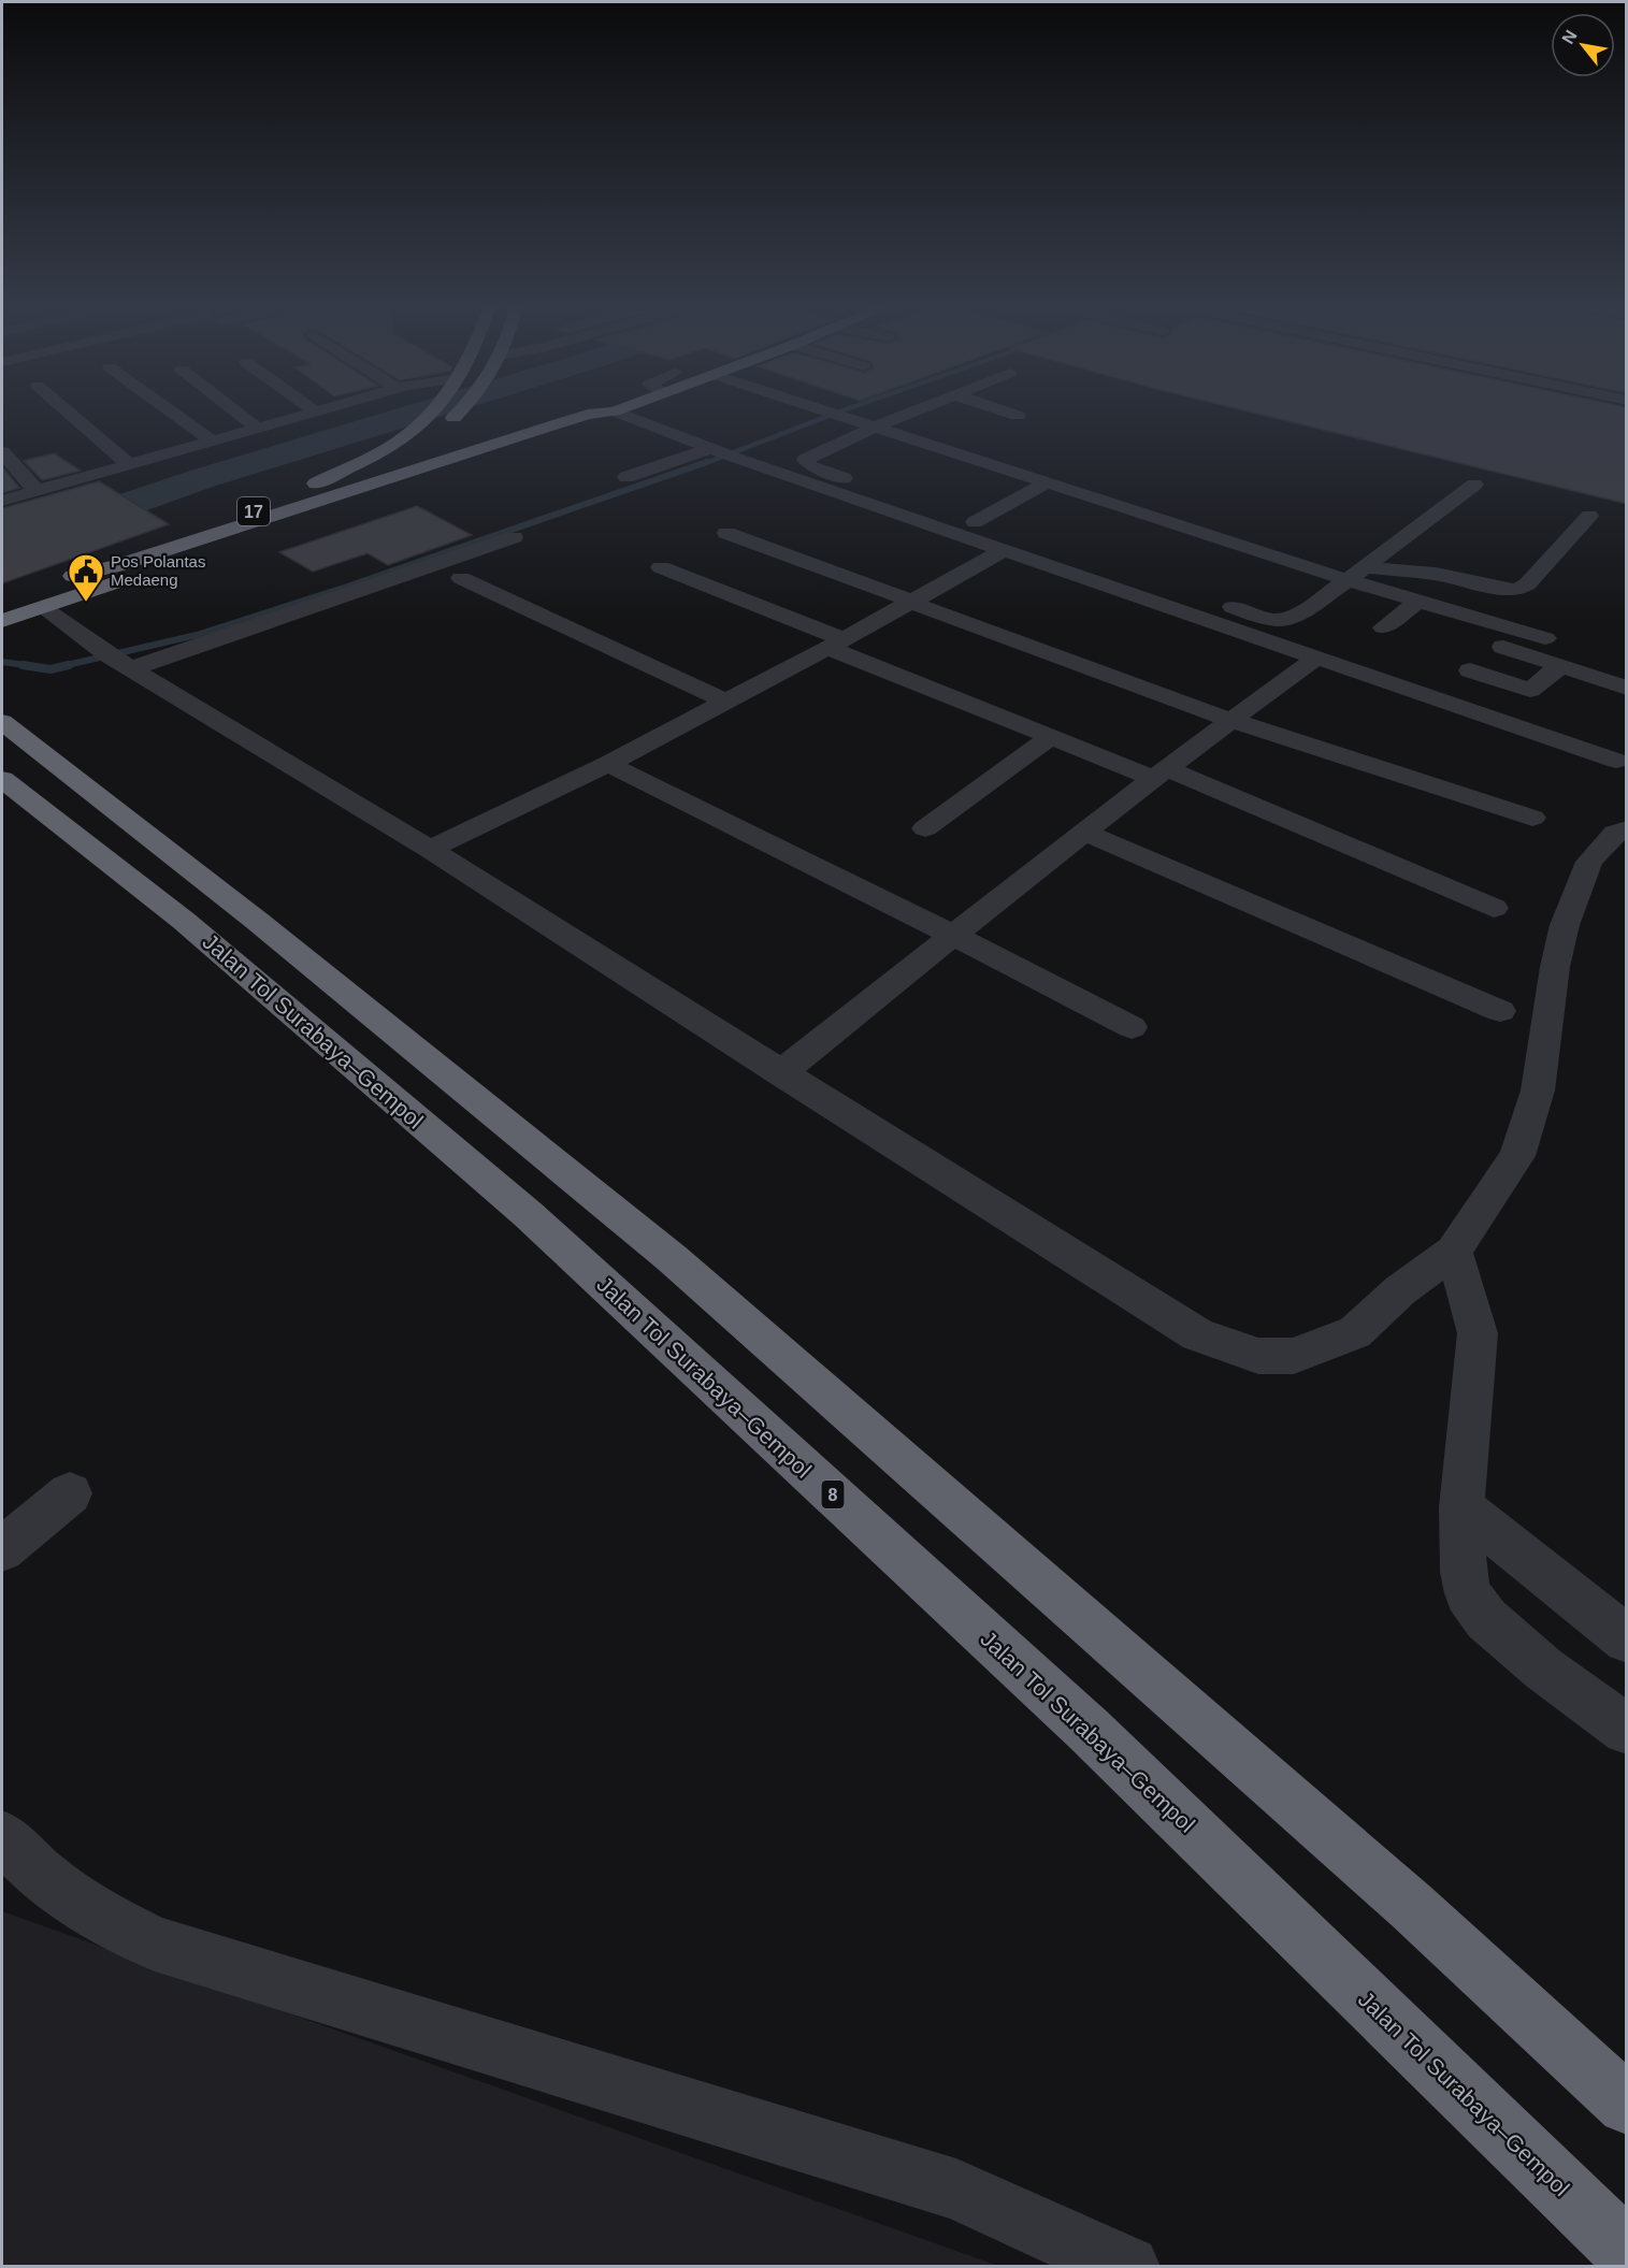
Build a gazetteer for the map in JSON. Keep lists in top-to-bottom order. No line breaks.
{"streets":{"highway":["17","Jalan Tol Surabaya–Gempol","8"]},"places":{"public building":["Pos Polantas Medaeng"]},"north":"top left"}
